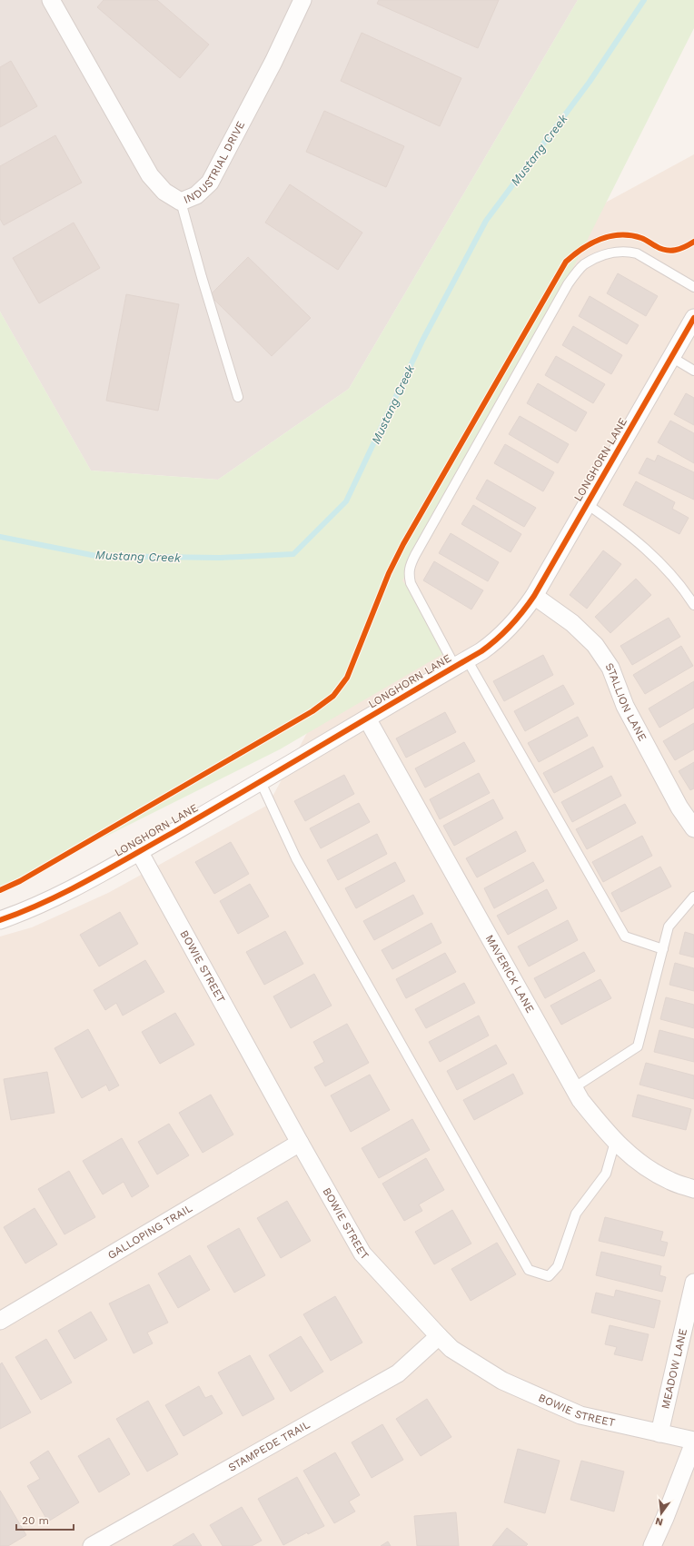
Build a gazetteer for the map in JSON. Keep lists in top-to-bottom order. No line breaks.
{"streets":{"street":["INDUSTRIAL DRIVE","LONGHORN LANE","STALLION LANE","BOWIE STREET","MAVERICK LANE","GALLOPING TRAIL","MEADOW LANE","STAMPEDE TRAIL"]},"crossings":[["LONGHORN LANE","STALLION LANE"],["LONGHORN LANE","BOWIE STREET"],["LONGHORN LANE","MAVERICK LANE"],["BOWIE STREET","GALLOPING TRAIL"],["BOWIE STREET","MEADOW LANE"],["BOWIE STREET","STAMPEDE TRAIL"]],"water":["Mustang Creek"],"scale_bar":"20 m","north":"bottom"}
